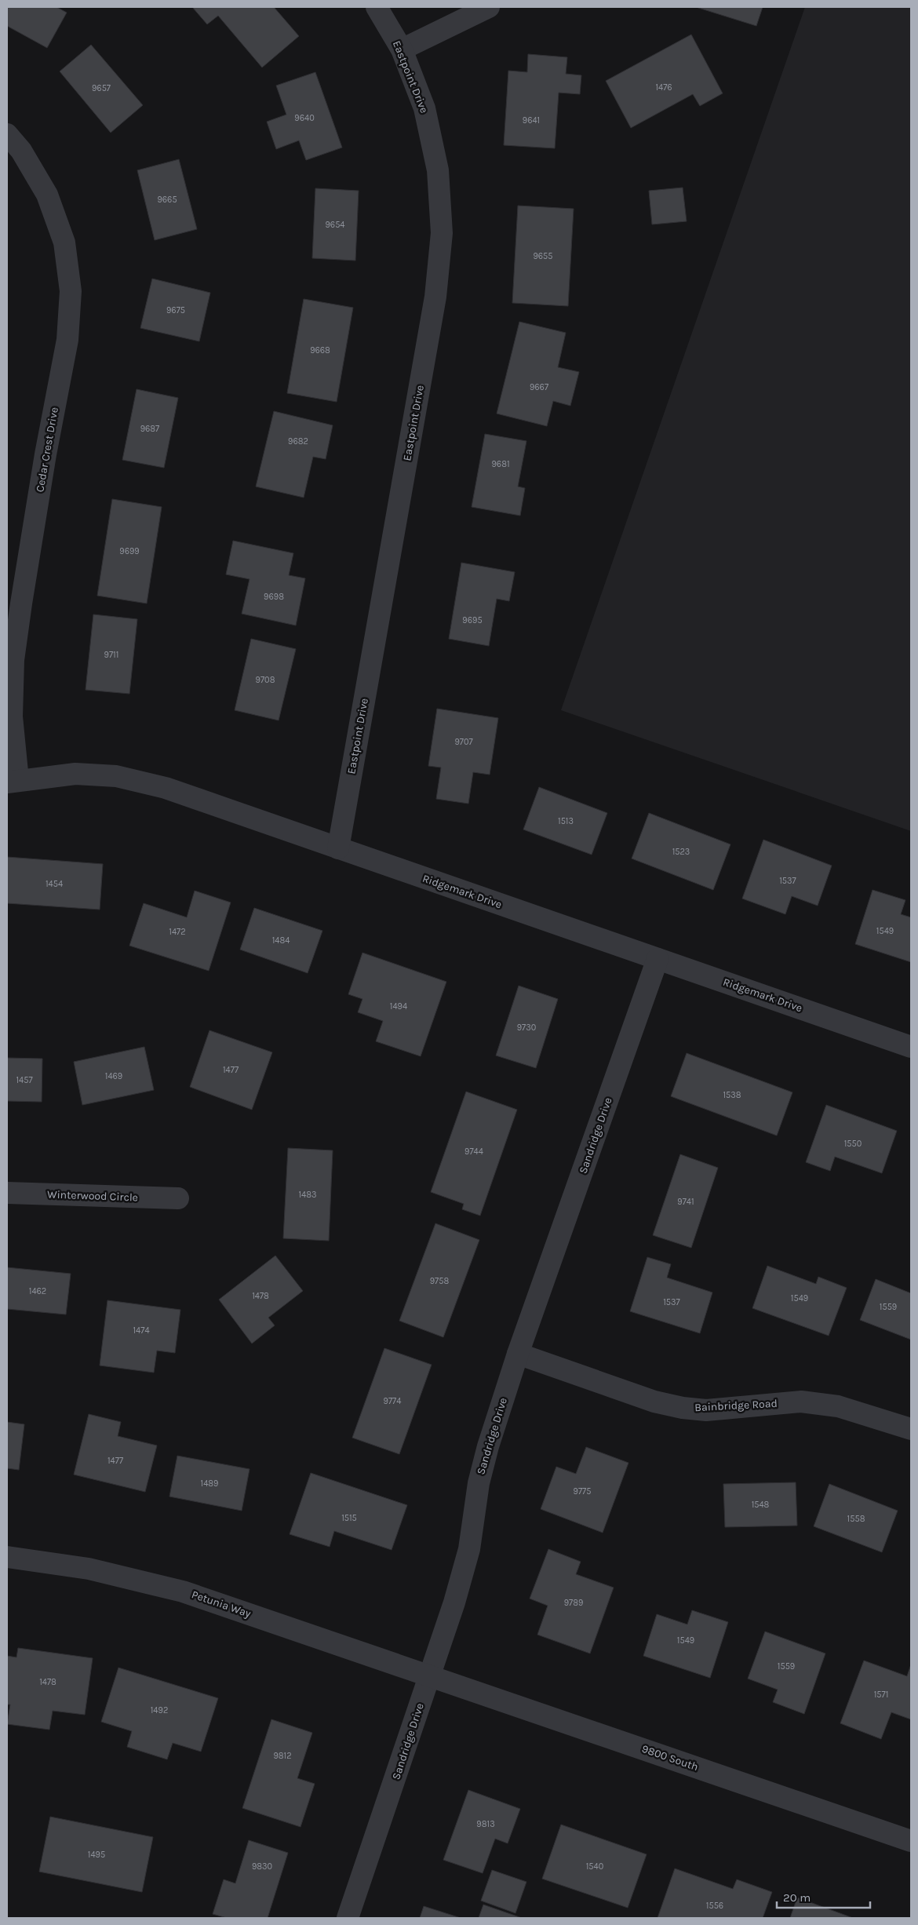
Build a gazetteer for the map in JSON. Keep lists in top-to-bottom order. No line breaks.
{"streets":{"street":["Eastpoint Drive","Cedar Crest Drive","Ridgemark Drive","Sandridge Drive","Winterwood Circle","Bainbridge Road","Petunia Way","9800 South"]},"crossings":[["Eastpoint Drive","Ridgemark Drive"],["Cedar Crest Drive","Ridgemark Drive"],["Ridgemark Drive","Sandridge Drive"],["Sandridge Drive","Bainbridge Road"],["Sandridge Drive","Petunia Way"],["Sandridge Drive","9800 South"],["Petunia Way","9800 South"]],"house_numbers":["1476","9657","9640","9641","9665","9654","9655","9675","9668","9667","9687","9682","9681","9699","9698","9695","9711","9708","9707","1513","1523","1537","1454","1549","1472","1484","1494","9730","1477","1469","1457","1538","1550","9744","1483","9741","9758","1462","1478","1549","1537","1559","1474","9774","1477","1489","9775","1548","1515","1558","9789","1549","1559","1478","1571","1492","9812","9813","1495","9830","1540","1556"],"scale_bar":"20 m"}
